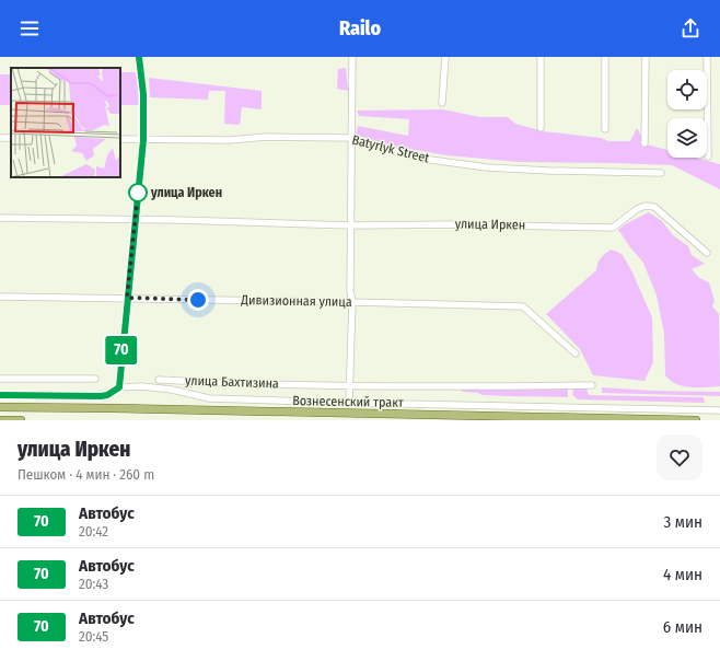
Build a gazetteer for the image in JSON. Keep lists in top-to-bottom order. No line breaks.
{"streets":{"main road":["Вознесенский тракт"],"street":["Batyrlyk Street","улица Иркен","Дивизионная улица","улица Бахтизина"]},"places":["улица Иркен"],"lines":["bus line 70"],"page":{"header":"Railo","on_map":"70","heading":["улица Иркен","Пешком · 4 мин · 260 m"],"list":[{"mark":"70","name":"Автобус","note":"20:42","value":"3 мин"},{"mark":"70","name":"Автобус","note":"20:43","value":"4 мин"},{"mark":"70","name":"Автобус","note":"20:45","value":"6 мин"}]}}
